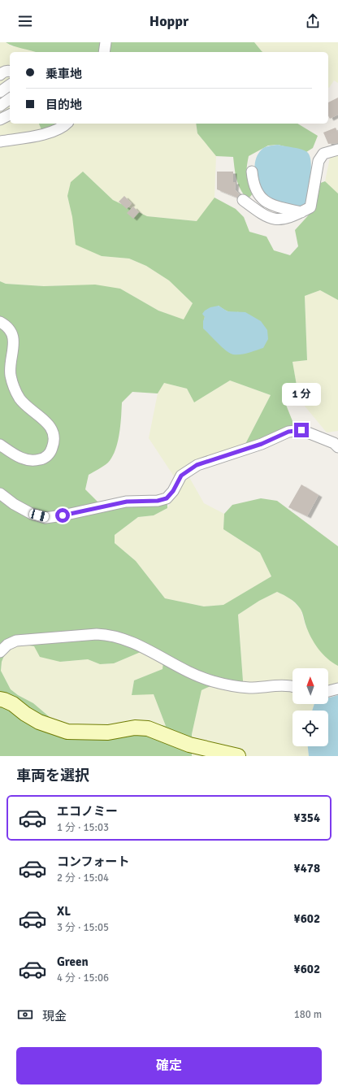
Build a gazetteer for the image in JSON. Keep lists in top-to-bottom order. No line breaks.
{"north":"top","page":{"header":"Hoppr","banner":["乗車地","目的地"],"bubble":"1 分","heading":"車両を選択","list":[{"name":"エコノミー","note":"1 分 · 15:03","value":"¥354"},{"name":"コンフォート","note":"2 分 · 15:04","value":"¥478"},{"name":"XL","note":"3 分 · 15:05","value":"¥602"},{"name":"Green","note":"4 分 · 15:06","value":"¥602"}],"pay":["現金","180 m"],"buttons":"確定"}}
